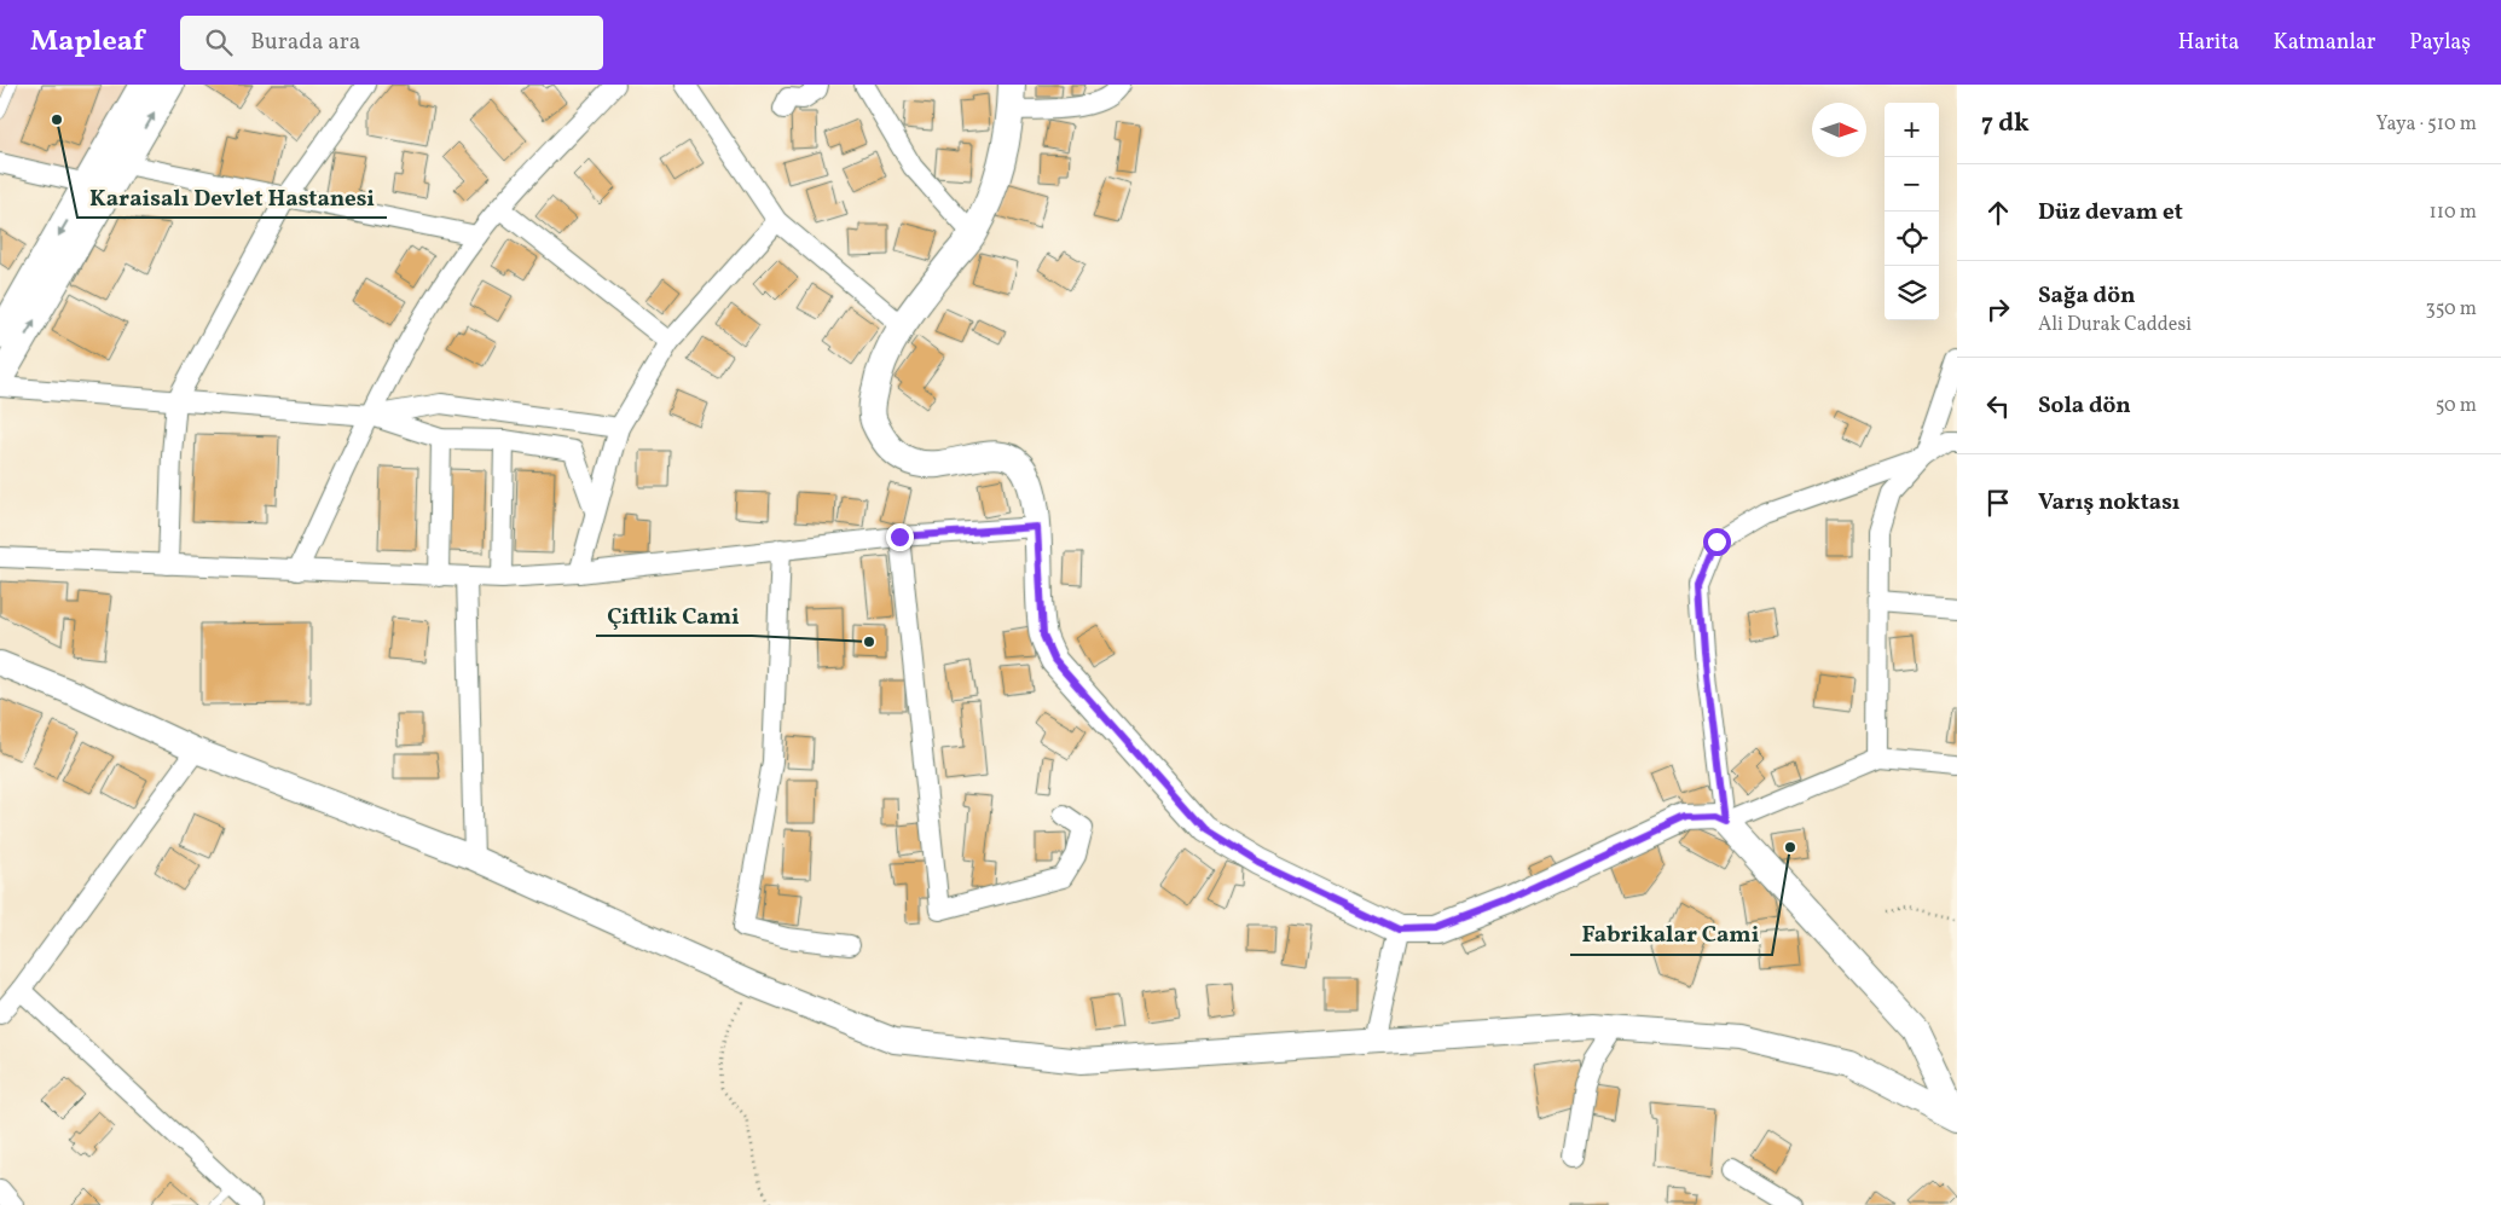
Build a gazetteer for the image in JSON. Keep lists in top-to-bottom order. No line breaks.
{"places":["Karaisalı Devlet Hastanesi","Çiftlik Cami","Fabrikalar Cami"],"north":"right","page":{"header":"Mapleaf","search":"Burada ara","nav":["Harita","Katmanlar","Paylaş"],"heading":["7 dk","Yaya · 510 m"],"map_buttons":["+","−"],"list":[["Düz devam et","110 m"],["Sağa dön","Ali Durak Caddesi","350 m"],["Sola dön","50 m"],"Varış noktası"]}}
